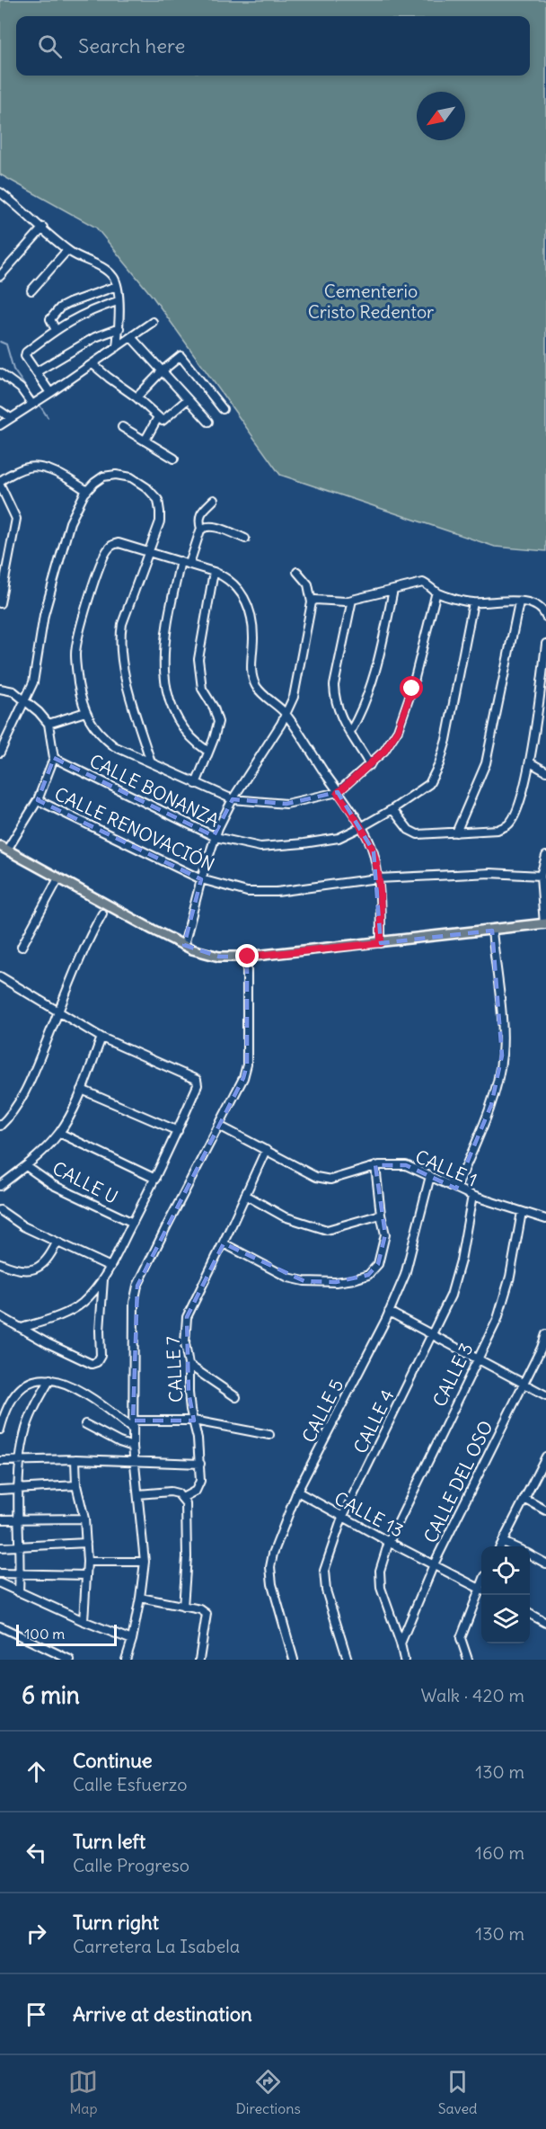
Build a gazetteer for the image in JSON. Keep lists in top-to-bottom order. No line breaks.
{"streets":{"street":["CALLE BONANZA","CALLE RENOVACIÓN","CALLE 1","CALLE U","CALLE 7","CALLE 3","CALLE 5","CALLE 4","CALLE DEL OSO","CALLE 13"]},"crossings":[["CALLE 1","CALLE 7"],["CALLE 1","CALLE 3"],["CALLE 1","CALLE 5"],["CALLE 1","CALLE 4"],["CALLE 3","CALLE DEL OSO"],["CALLE 3","CALLE 13"],["CALLE 5","CALLE 13"],["CALLE 4","CALLE 13"],["CALLE DEL OSO","CALLE 13"]],"parks":["Cementerio Cristo Redentor"],"scale_bar":"100 m","north":"bottom left","page":{"search":"Search here","scale":"100 m","heading":["6 min","Walk · 420 m"],"list":[["Continue","Calle Esfuerzo","130 m"],["Turn left","Calle Progreso","160 m"],["Turn right","Carretera La Isabela","130 m"],"Arrive at destination"],"nav":["Map","Directions","Saved"]}}
